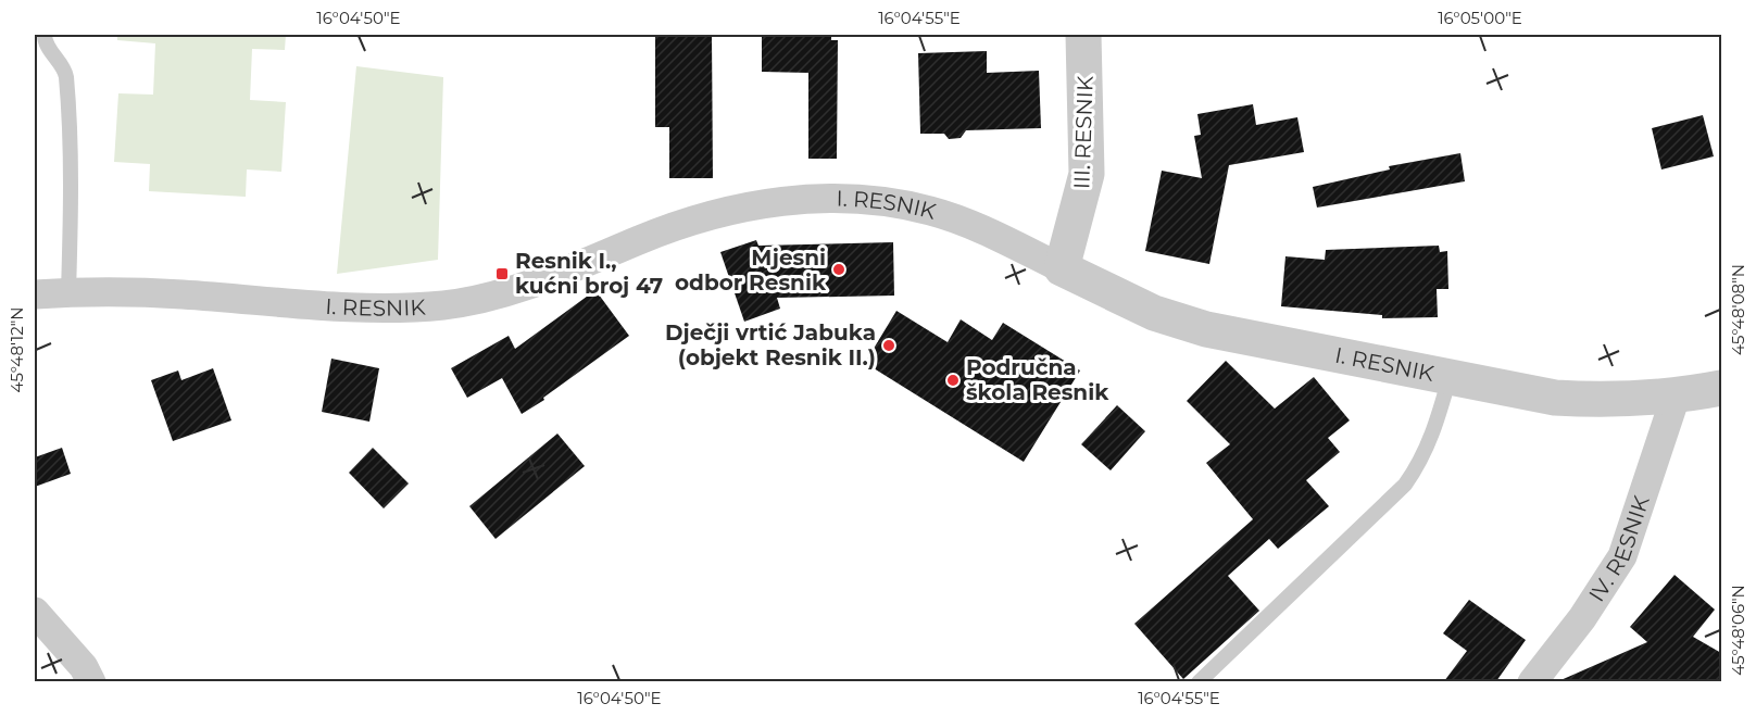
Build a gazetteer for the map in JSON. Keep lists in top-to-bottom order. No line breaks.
{"streets":{"street":["III. RESNIK","I. RESNIK","IV. RESNIK"]},"crossings":[["III. RESNIK","I. RESNIK"],["I. RESNIK","IV. RESNIK"]],"places":{"other":["Mjesni odbor Resnik","Dječji vrtić Jabuka (objekt Resnik II.)","Područna škola Resnik"],"transit":["Resnik I., kućni broj 47"]},"coordinates":["16°04'50\"E","16°04'55\"E","16°05'00\"E","45°48'08\"N","45°48'12\"N","45°48'06\"N"]}
